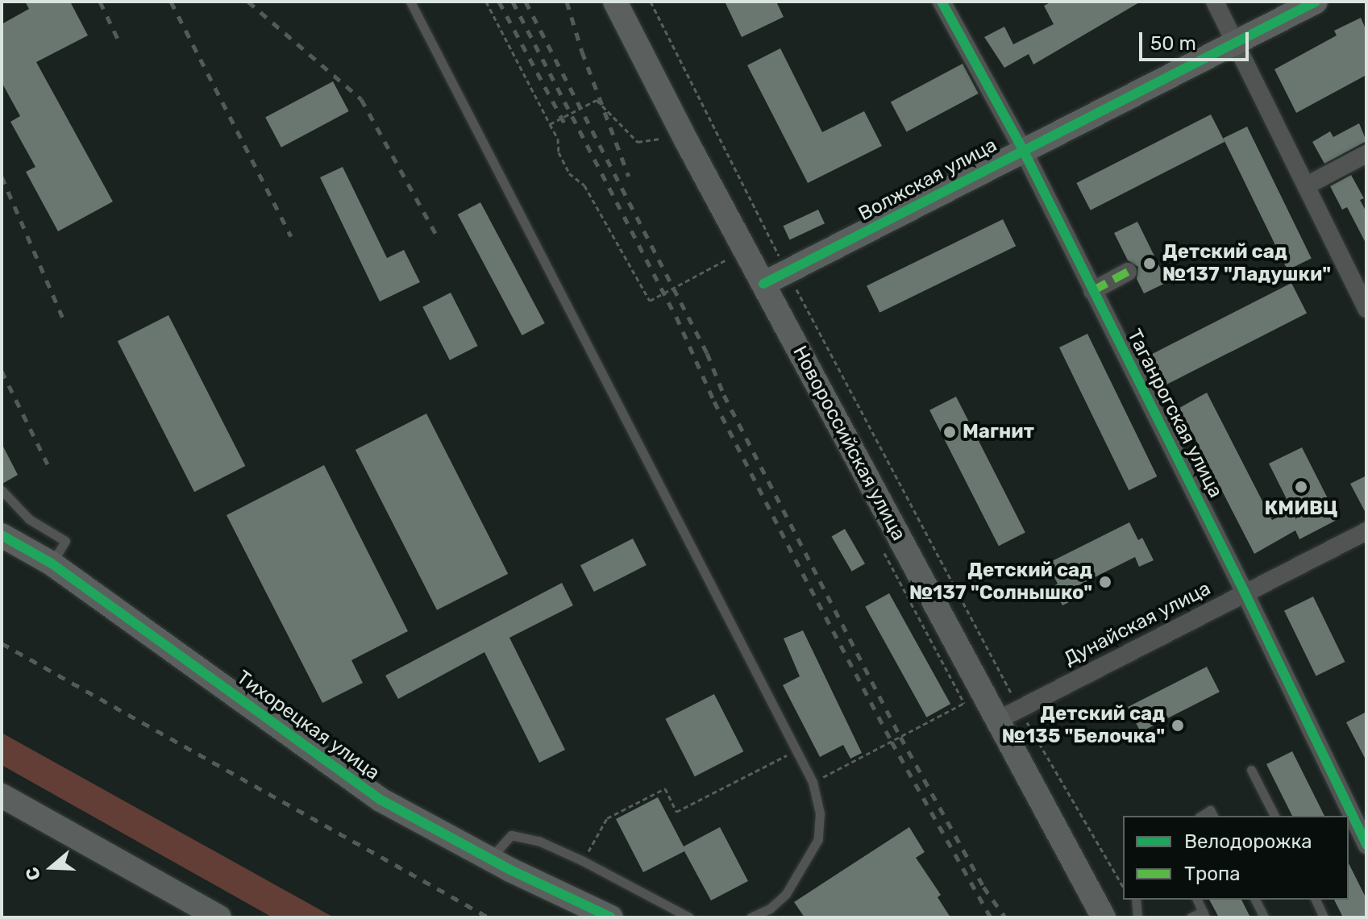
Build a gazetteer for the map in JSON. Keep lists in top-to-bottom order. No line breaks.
{"streets":{"street":["Волжская улица","Таганрогская улица","Новороссийская улица","Дунайская улица","Тихорецкая улица"]},"crossings":[["Волжская улица","Таганрогская улица"],["Волжская улица","Новороссийская улица"],["Таганрогская улица","Дунайская улица"],["Новороссийская улица","Дунайская улица"]],"places":["Детский сад №137 \"Ладушки\"","Магнит","КМИВЦ","Детский сад №137 \"Солнышко\"","Детский сад №135 \"Белочка\""],"legend":["Велодорожка","Тропа"],"scale_bar":"50 m","north":"left"}
